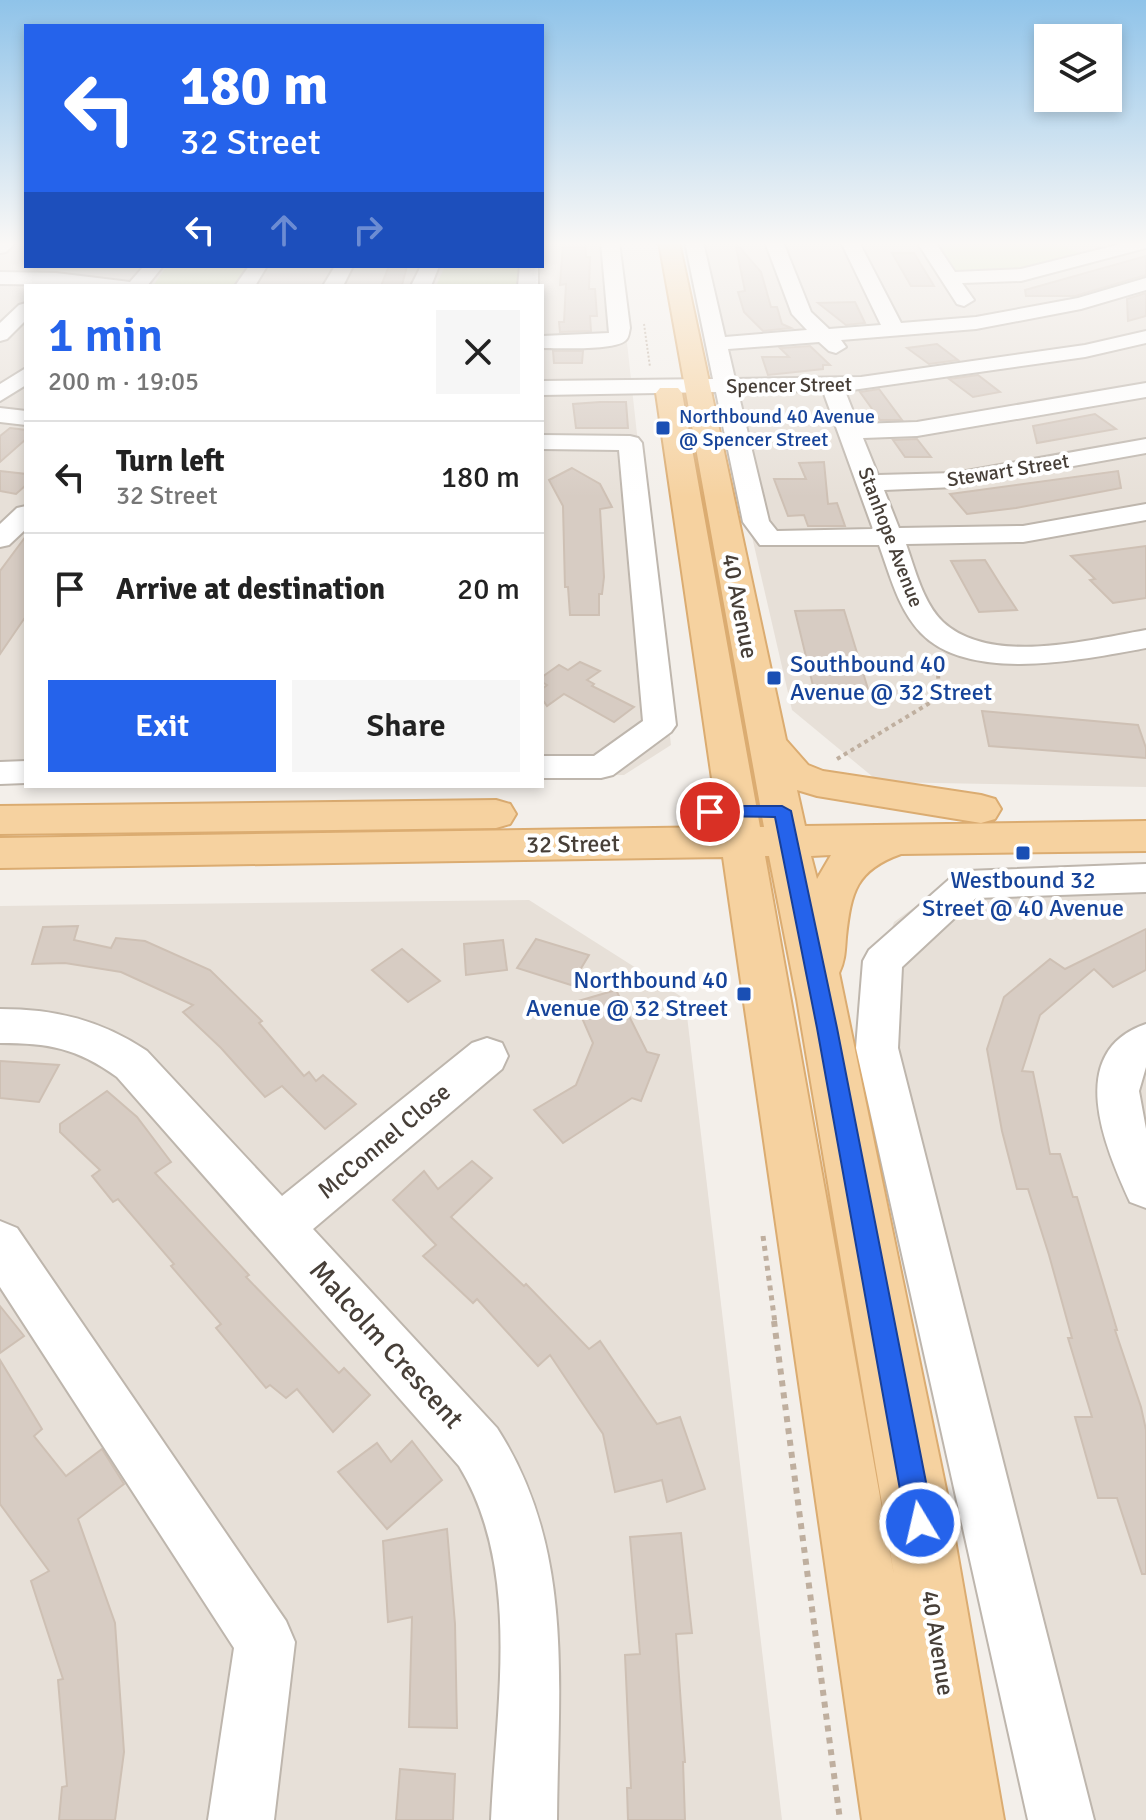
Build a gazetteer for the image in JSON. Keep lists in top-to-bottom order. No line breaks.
{"streets":{"main road":["40 Avenue","32 Street"],"street":["Spencer Street","Stewart Street","Stanhope Avenue","McConnel Close","Malcolm Crescent"]},"crossings":[["Spencer Street","Stanhope Avenue"],["Spencer Street","40 Avenue"],["Stewart Street","Stanhope Avenue"],["40 Avenue","32 Street"],["McConnel Close","Malcolm Crescent"]],"places":{"transit":["Northbound 40 Avenue @ Spencer Street","Southbound 40 Avenue @ 32 Street","Westbound 32 Street @ 40 Avenue","Northbound 40 Avenue @ 32 Street"]},"page":{"turn":["180 m","32 Street"],"heading":["1 min","200 m · 19:05"],"list":[{"name":"Turn left","note":"32 Street","value":"180 m"},{"name":"Arrive at destination","value":"20 m"}],"buttons":["Exit","Share"]}}
